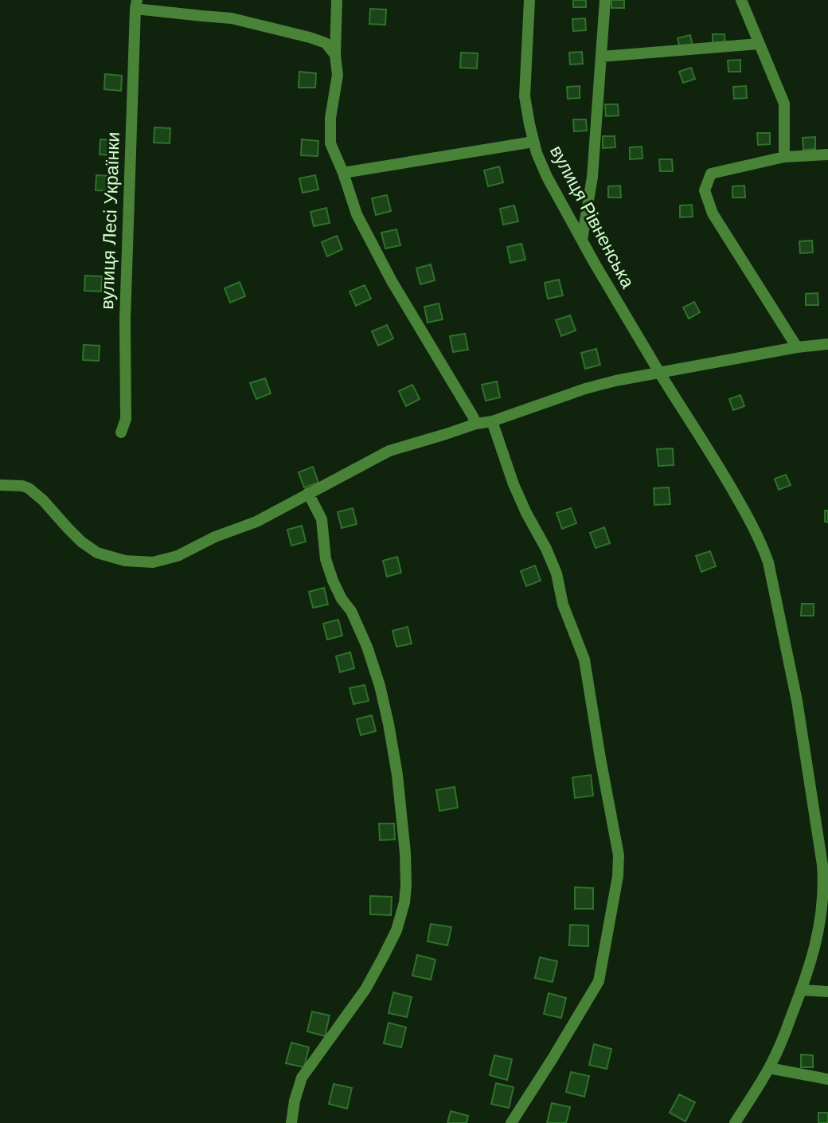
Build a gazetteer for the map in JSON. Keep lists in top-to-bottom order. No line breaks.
{"streets":{"street":["вулиця Рівненська","вулиця Лесі Українки"]}}
